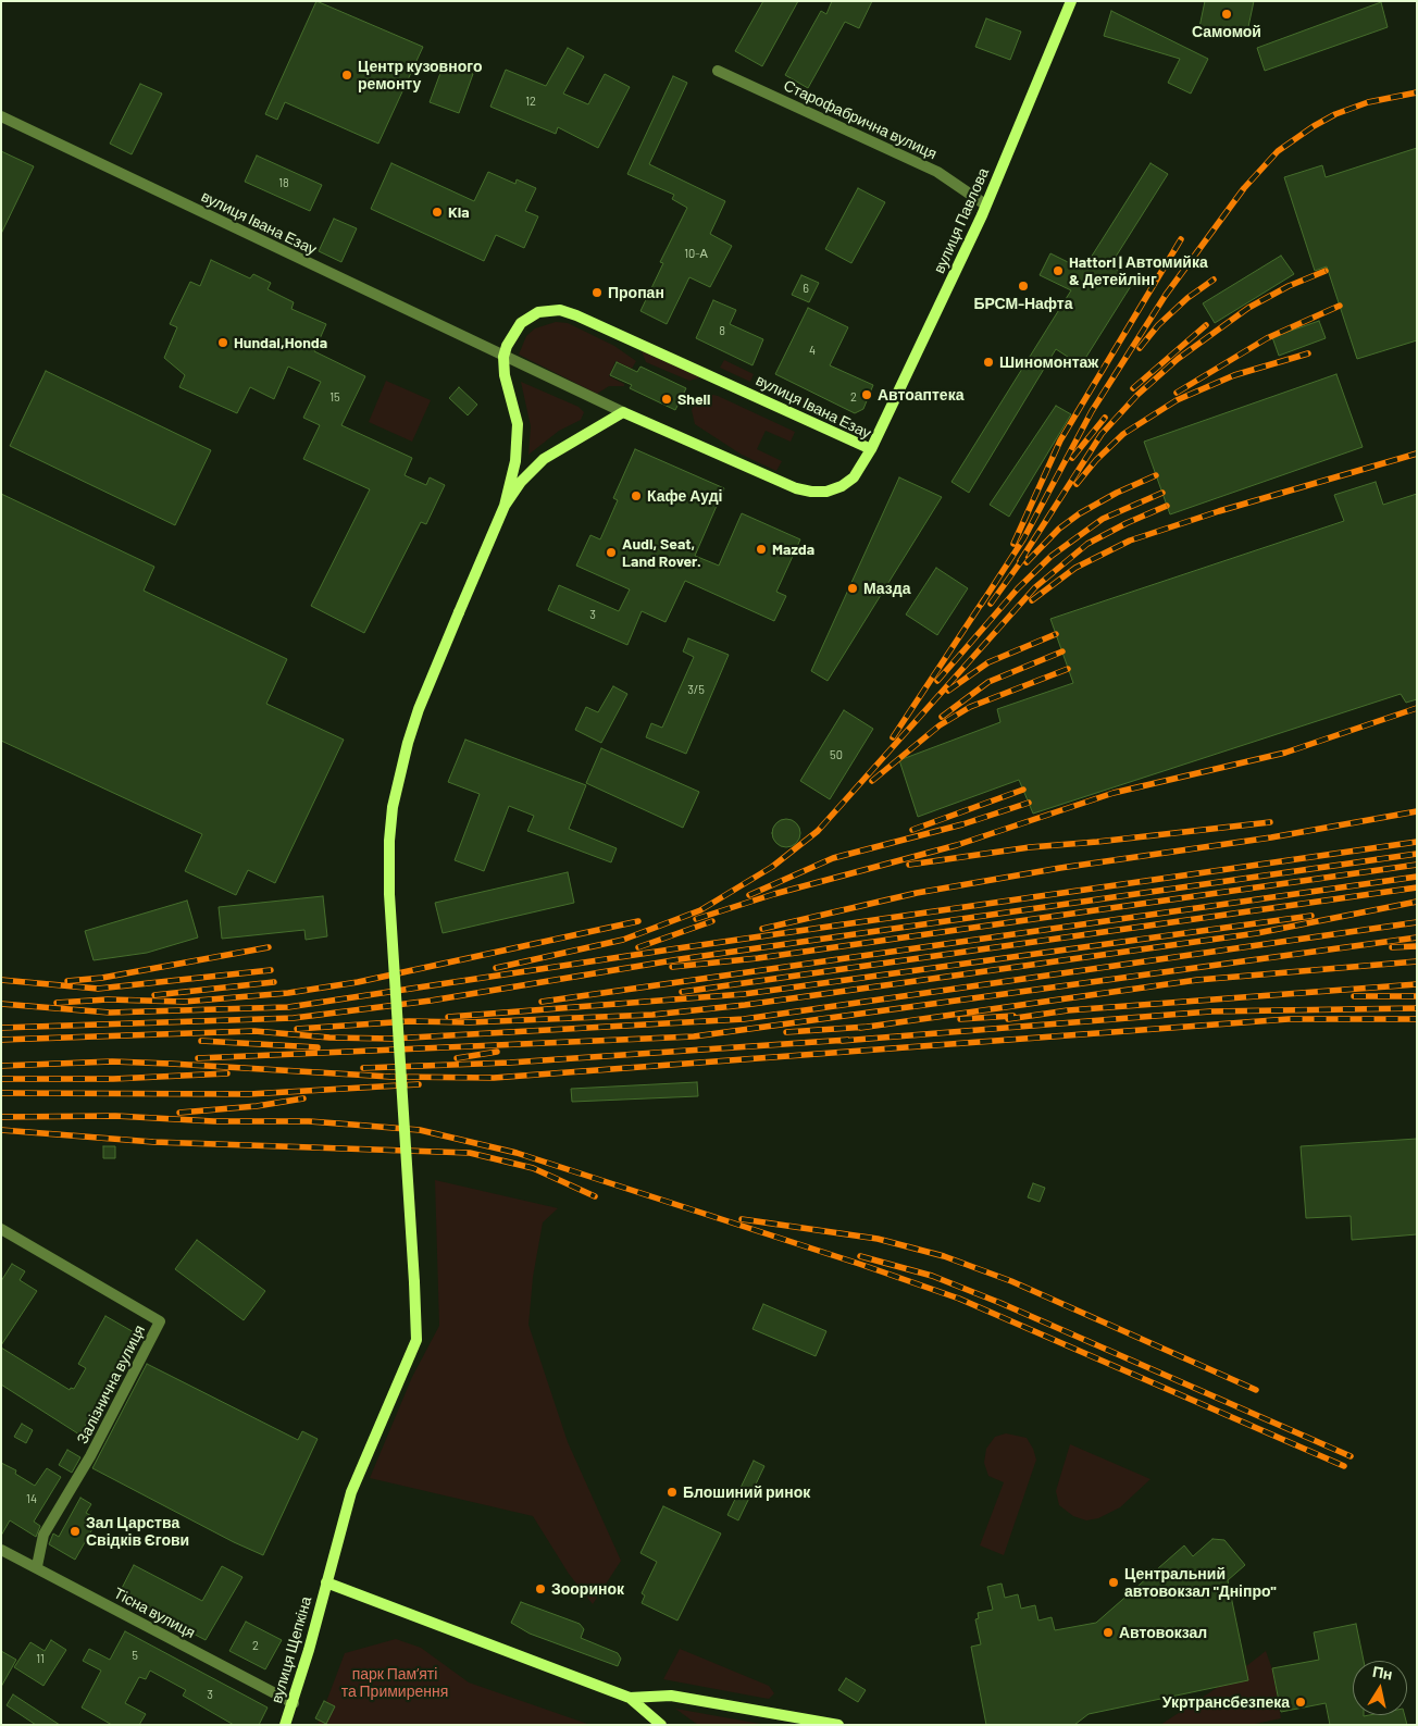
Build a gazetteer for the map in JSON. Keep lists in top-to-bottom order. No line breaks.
{"streets":{"main road":["вулиця Павлова","вулиця Івана Езау","вулиця Щепкіна"],"street":["Старофабрична вулиця","Залізнична вулиця","Тісна вулиця"]},"crossings":[["Старофабрична вулиця","вулиця Павлова"],["вулиця Павлова","вулиця Івана Езау"],["Залізнична вулиця","Тісна вулиця"],["Тісна вулиця","вулиця Щепкіна"]],"parks":["парк Памʼяті та Примирення"],"places":["Самомой","Центр кузовного ремонту","Kia","Hattori | Автомийка & Детейлінг","БРСМ-Нафта","Пропан","Hundai,Honda","Шиномонтаж","Автоаптека","Shell","Кафе Ауді","Mazda","Audi, Seat, Land Rover.","Мазда","Блошиний ринок","Зал Царства Свідків Єгови","Центральний автовокзал \"Дніпро\"","Зооринок","Автовокзал","Укртрансбезпека"],"house_numbers":["12","18","10-А","6","8","4","15","2","3","3/5","50","14","2","5","11","3"],"north":"top"}
